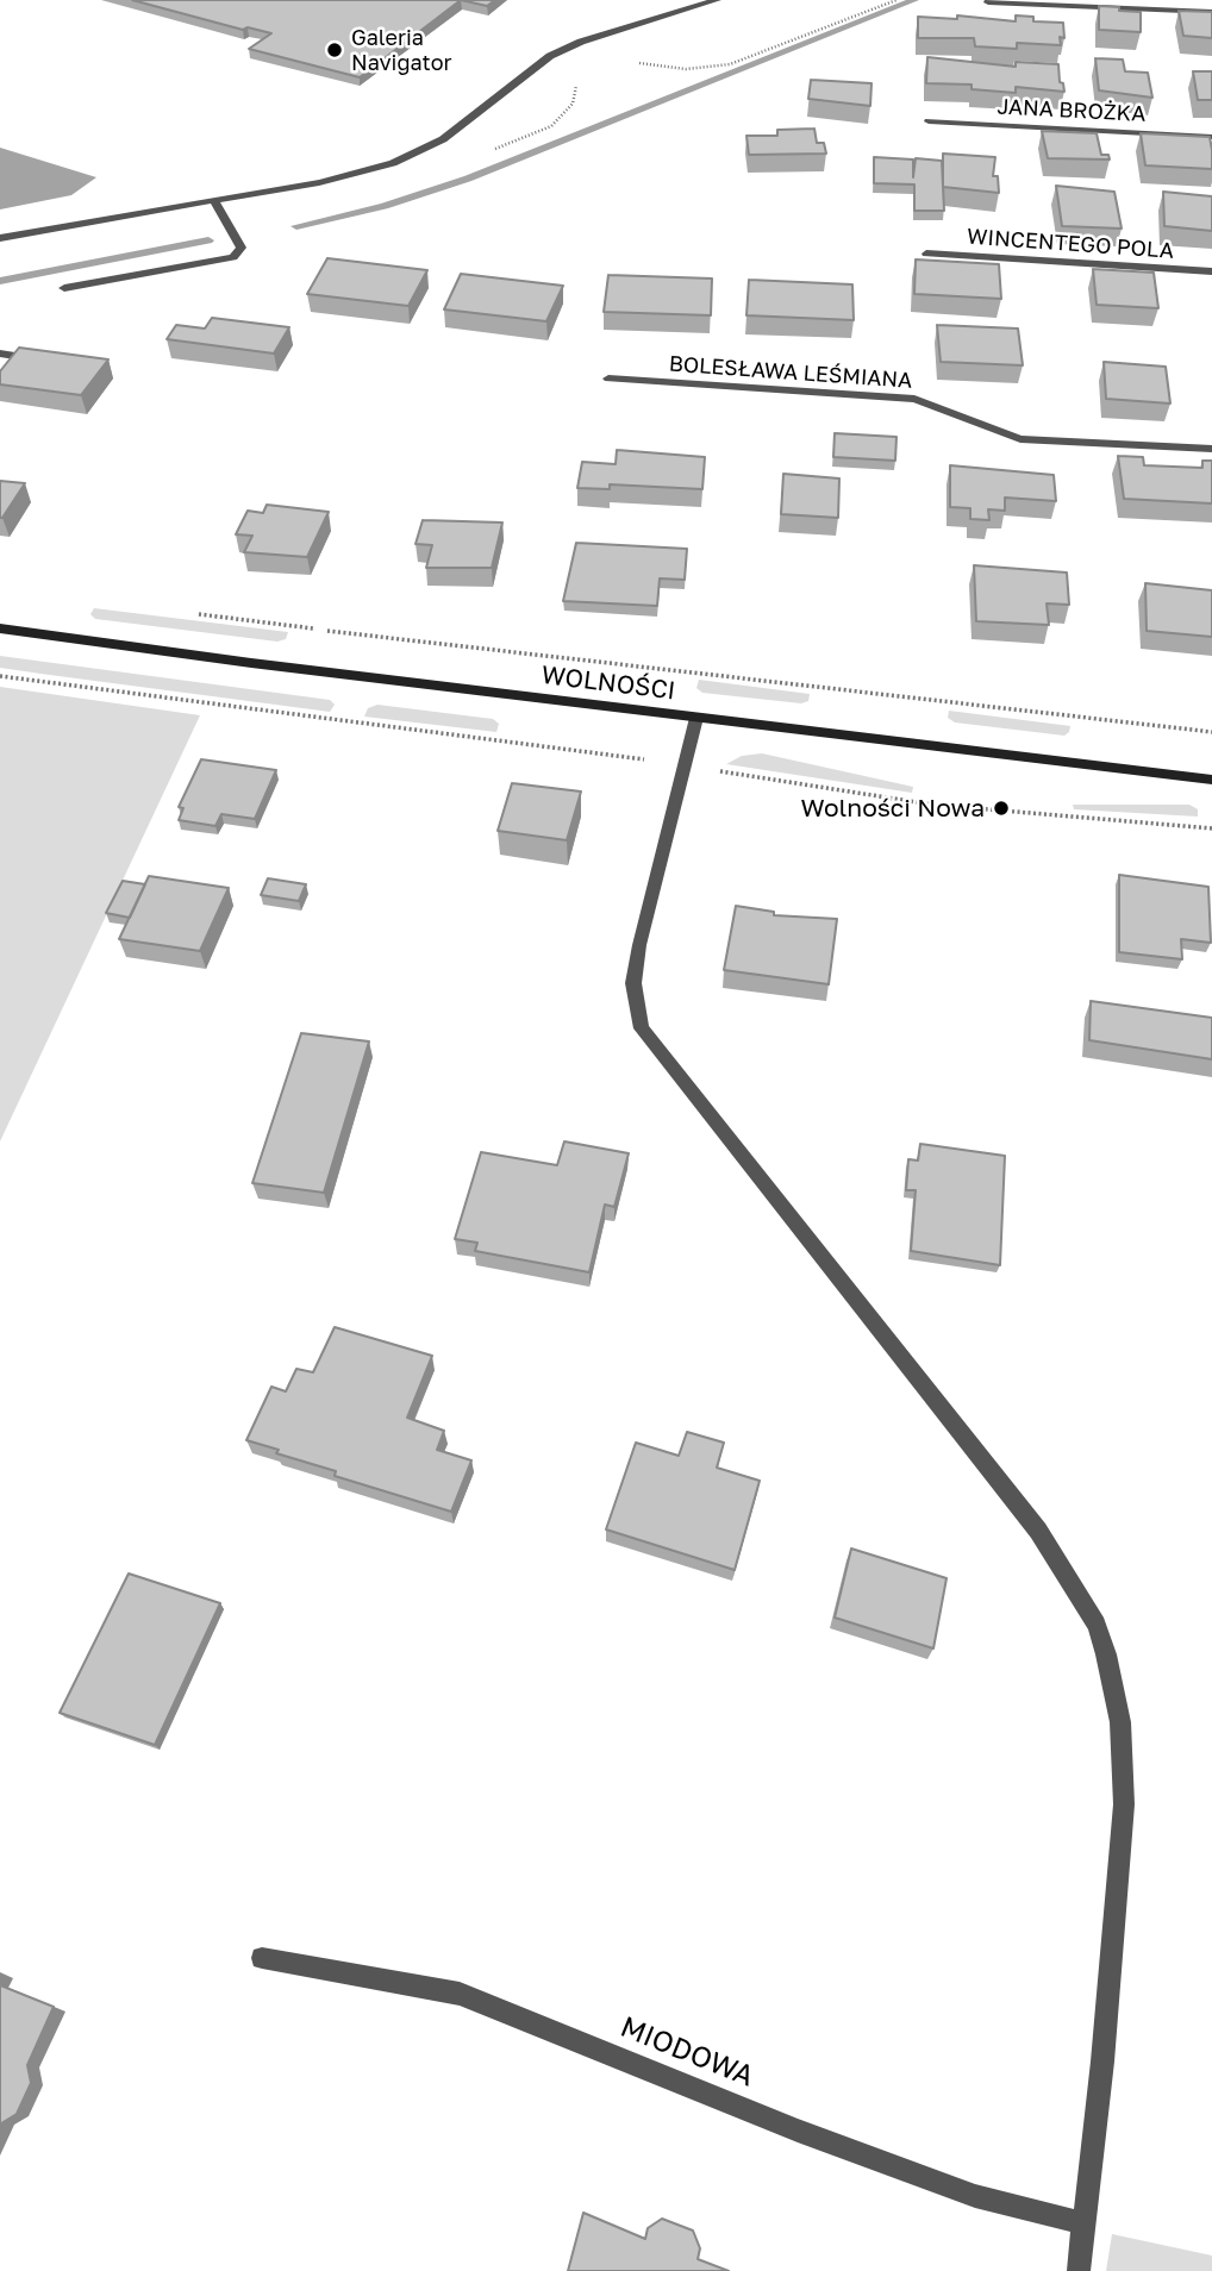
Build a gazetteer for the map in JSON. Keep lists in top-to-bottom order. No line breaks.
{"streets":{"main road":["WOLNOŚCI"],"street":["JANA BROŻKA","WINCENTEGO POLA","BOLESŁAWA LEŚMIANA","MIODOWA"]},"places":["Galeria Navigator","Wolności Nowa"]}
